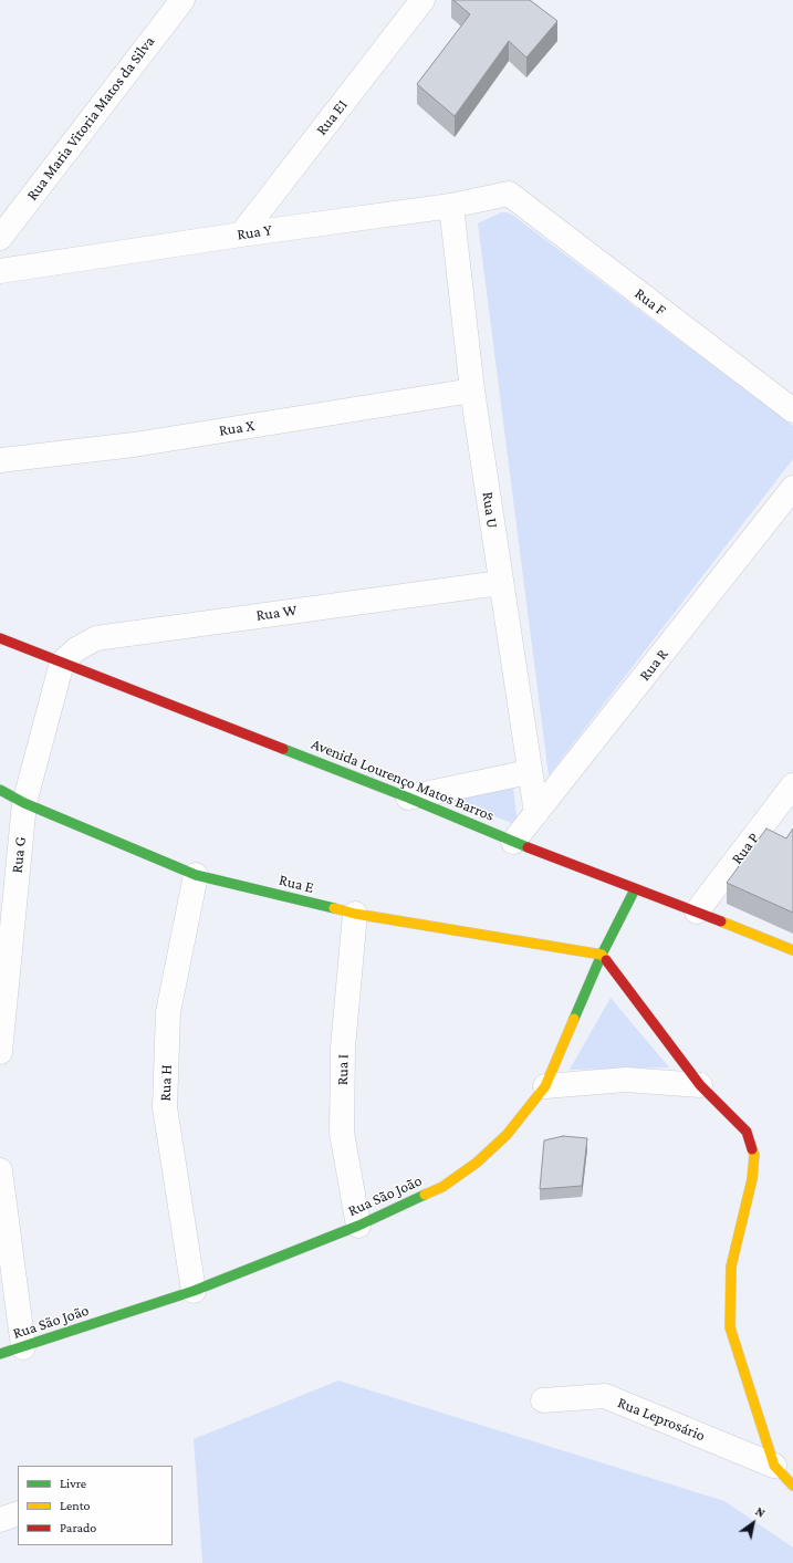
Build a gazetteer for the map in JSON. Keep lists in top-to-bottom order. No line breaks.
{"streets":{"street":["Rua E1","Rua Maria Vitoria Matos da Silva","Rua Y","Rua F","Rua X","Rua U","Rua W","Rua R","Avenida Lourenço Matos Barros","Rua P","Rua G","Rua E","Rua I","Rua H","Rua São João","Rua Leprosário"]},"crossings":[["Rua E1","Rua Y"],["Rua Y","Rua F"],["Rua Y","Rua U"],["Rua X","Rua U"],["Rua U","Rua W"],["Rua U","Rua R"],["Rua W","Avenida Lourenço Matos Barros"],["Rua W","Rua G"],["Rua R","Avenida Lourenço Matos Barros"],["Avenida Lourenço Matos Barros","Rua P"],["Avenida Lourenço Matos Barros","Rua G"],["Avenida Lourenço Matos Barros","Rua São João"],["Rua G","Rua E"],["Rua E","Rua I"],["Rua E","Rua H"],["Rua E","Rua São João"],["Rua I","Rua São João"],["Rua H","Rua São João"]],"legend":["Livre","Lento","Parado"],"north":"top right"}
